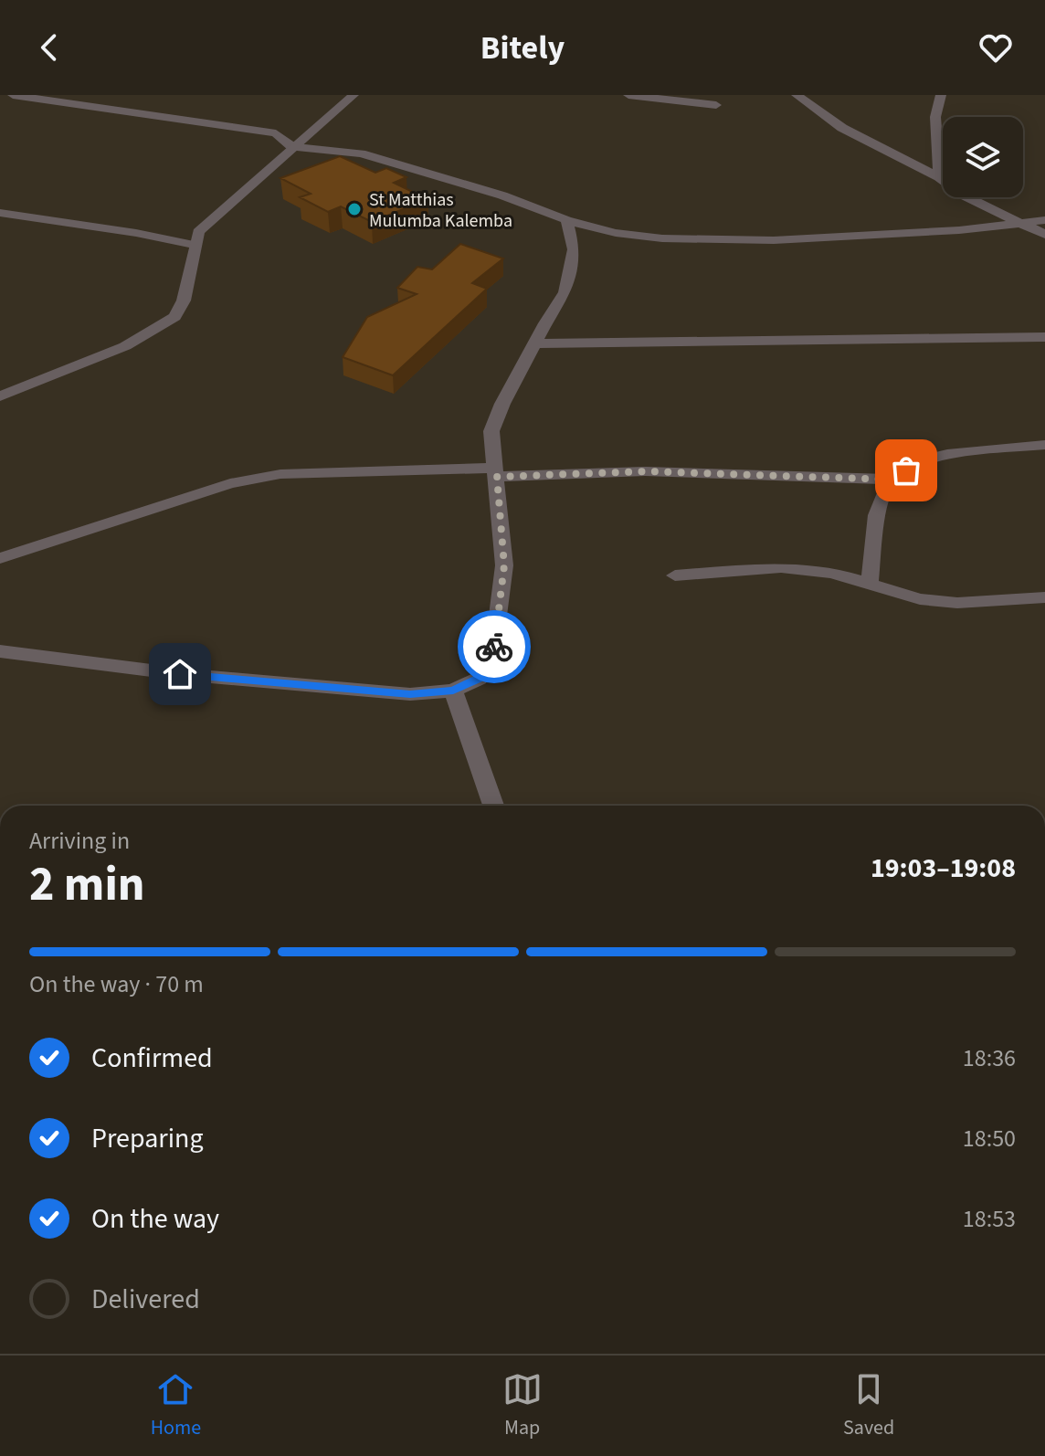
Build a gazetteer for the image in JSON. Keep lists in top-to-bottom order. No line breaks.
{"places":["St Matthias Mulumba Kalemba"],"page":{"header":"Bitely","heading":["2 min","Arriving in","19:03–19:08"],"bar":"On the way · 70 m","list":[["Confirmed","18:36"],["Preparing","18:50"],["On the way","18:53"],"Delivered"],"tabs":["Home","Map","Saved"]}}
